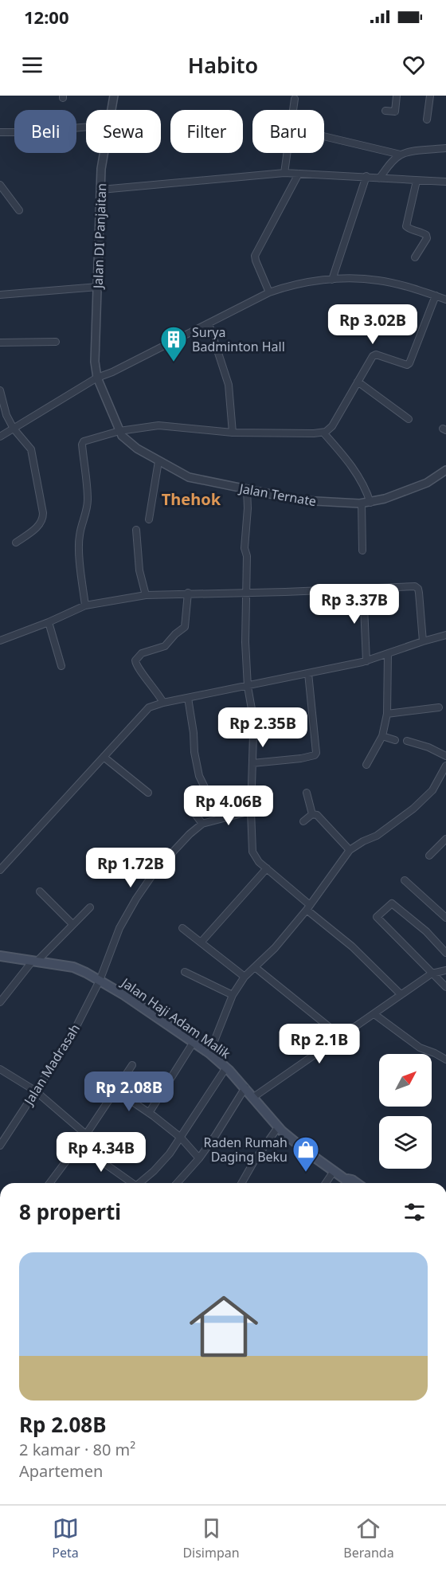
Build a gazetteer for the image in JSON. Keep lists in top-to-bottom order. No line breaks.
{"streets":{"main road":["Jalan Haji Adam Malik"],"street":["Jalan DI Panjaitan","Jalan Ternate","Jalan Madrasah"]},"crossings":[["Jalan DI Panjaitan","Jalan Ternate"],["Jalan Haji Adam Malik","Jalan Madrasah"]],"districts":["Thehok"],"places":{"building":["Surya Badminton Hall"],"shop":["Raden Rumah Daging Beku"]},"north":"top right","page":{"status":"12:00","header":"Habito","chip":["Beli","Sewa","Filter","Baru"],"price":["Rp 3.02B","Rp 3.37B","Rp 2.35B","Rp 4.06B","Rp 1.72B","Rp 2.1B","Rp 2.08B","Rp 4.34B"],"heading":"8 properti","list":[{"name":"Rp 2.08B","note":"2 kamar · 80 m² · Apartemen"}],"tabs":["Peta","Disimpan","Beranda"]}}
